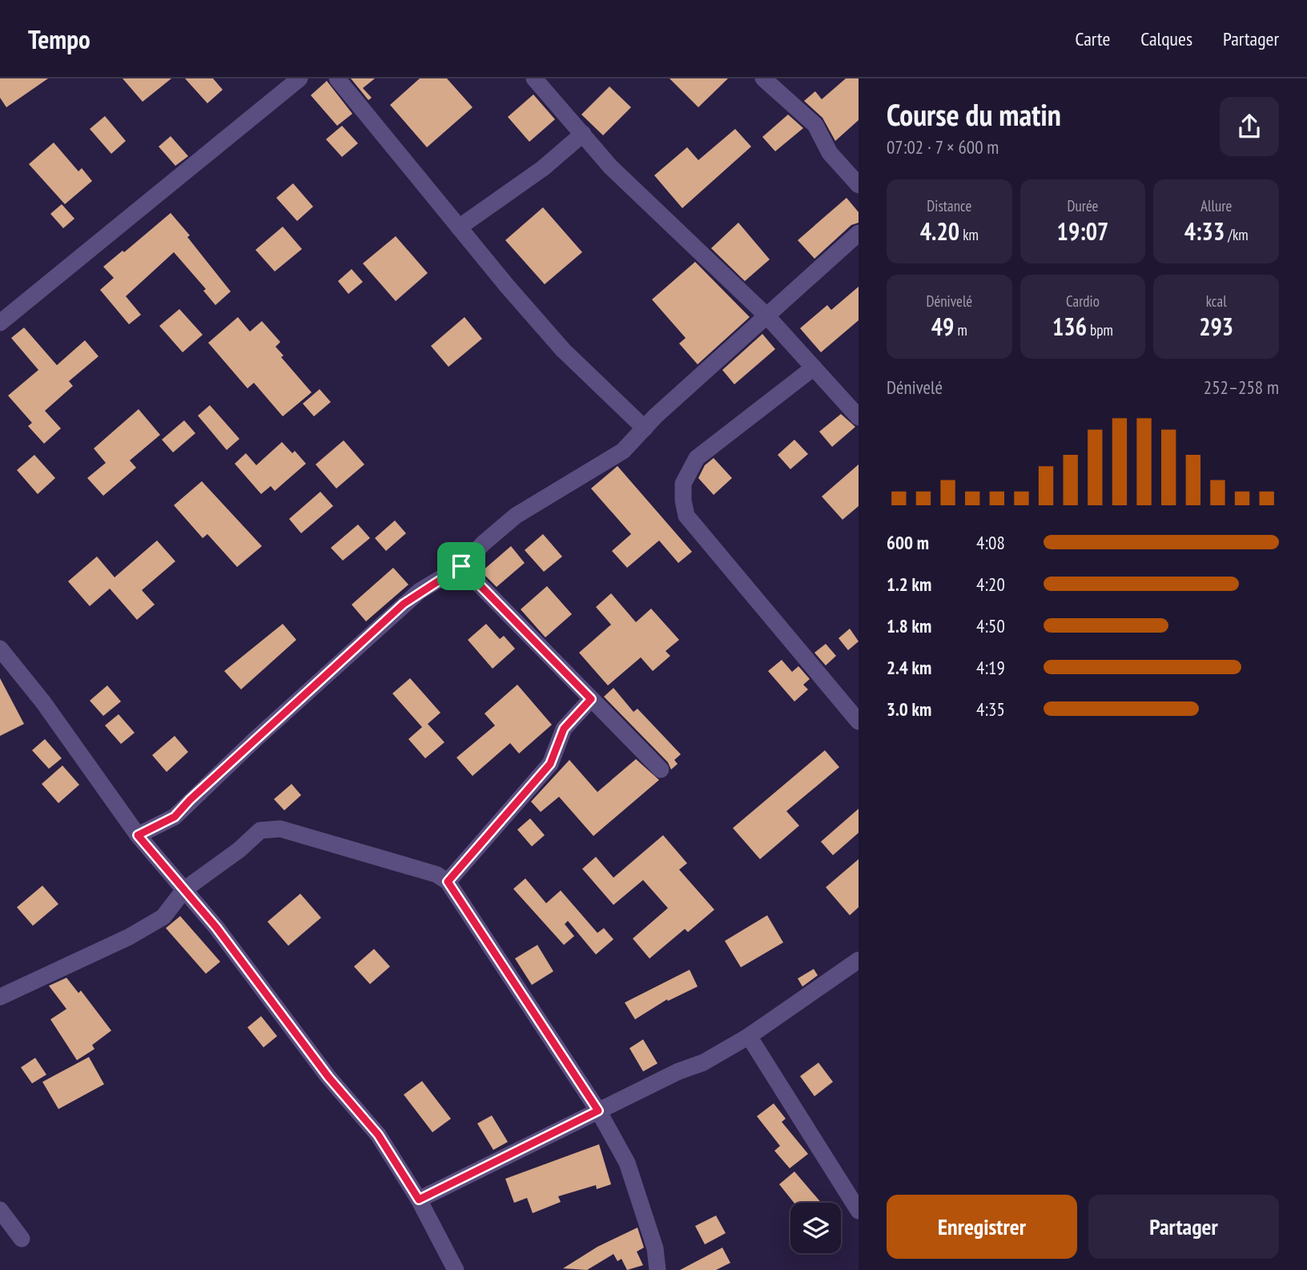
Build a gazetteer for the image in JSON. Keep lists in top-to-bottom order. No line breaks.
{"page":{"header":"Tempo","nav":["Carte","Calques","Partager"],"heading":["Course du matin","07:02 · 7 × 600 m"],"stats":[["Distance","4.20 km"],["Durée","19:07"],["Allure","4:33 /km"],["Dénivelé","49 m"],["Cardio","136 bpm"],["kcal","293"]],"chart":["Dénivelé","252–258 m"],"list":[{"name":"600 m","note":"4:08"},{"name":"1.2 km","note":"4:20"},{"name":"1.8 km","note":"4:50"},{"name":"2.4 km","note":"4:19"},{"name":"3.0 km","note":"4:35"}],"buttons":["Enregistrer","Partager"]}}
